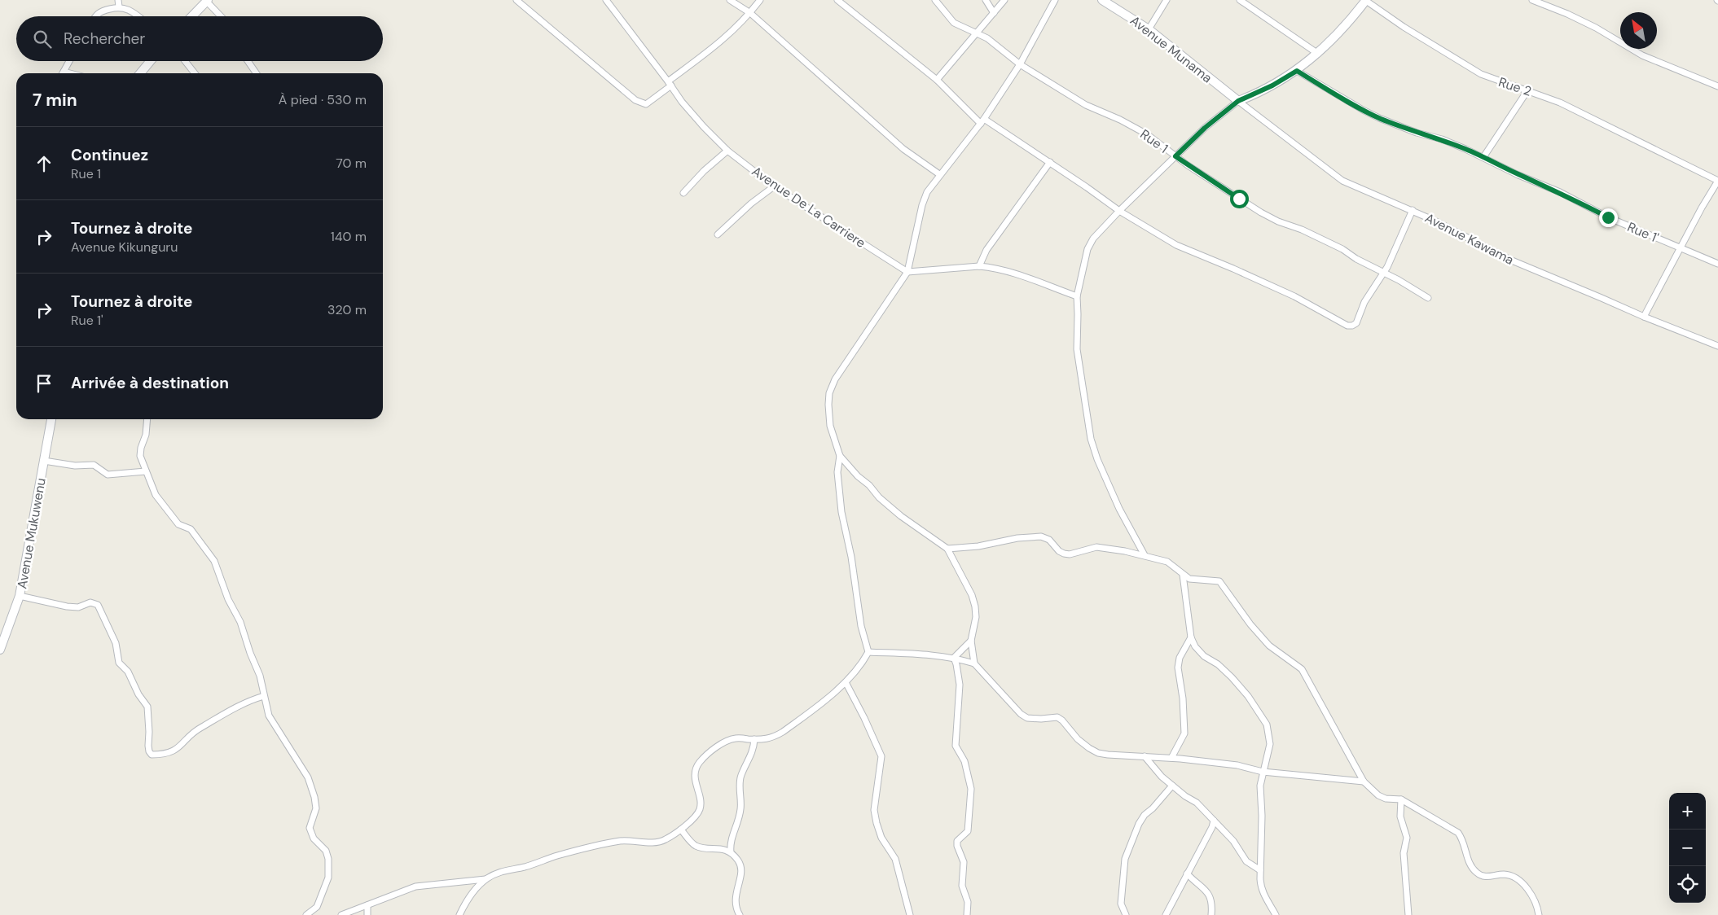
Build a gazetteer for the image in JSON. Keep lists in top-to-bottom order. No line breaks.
{"streets":{"street":["Avenue Munama","Rue 2","Rue 1","Avenue De La Carriere","Rue 1'","Avenue Kawama","Avenue Mukuwenu"]},"crossings":[["Avenue Munama","Avenue Kawama"]],"north":"top left","page":{"search":"Rechercher","heading":["7 min","À pied · 530 m"],"list":[["Continuez","Rue 1","70 m"],["Tournez à droite","Avenue Kikunguru","140 m"],["Tournez à droite","Rue 1'","320 m"],"Arrivée à destination"],"map_buttons":["+","−"]}}
